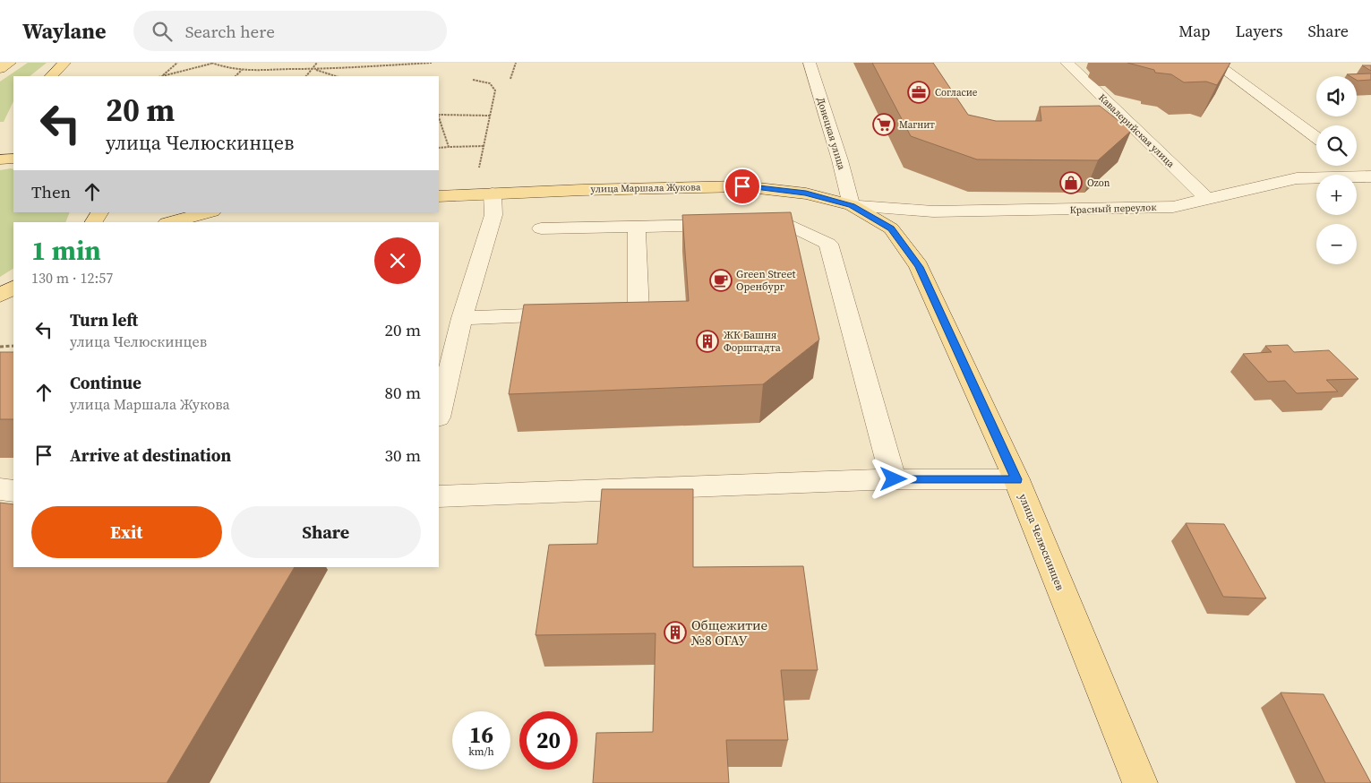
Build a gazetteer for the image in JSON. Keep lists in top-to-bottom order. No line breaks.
{"streets":{"main road":["улица Маршала Жукова","улица Челюскинцев"],"street":["Кавалерийская улица","Донецкая улица","Красный переулок"]},"crossings":[["Кавалерийская улица","Красный переулок"],["Донецкая улица","улица Маршала Жукова"],["Донецкая улица","Красный переулок"],["Донецкая улица","улица Челюскинцев"],["улица Маршала Жукова","Красный переулок"],["улица Маршала Жукова","улица Челюскинцев"],["Красный переулок","улица Челюскинцев"]],"places":{"office":["Согласие"],"supermarket":["Магнит"],"shop":["Ozon"],"cafe":["Green Street Оренбург"],"building":["ЖК Башня Форштадта","Общежитие №8 ОГАУ"]},"page":{"header":"Waylane","search":"Search here","nav":["Map","Layers","Share"],"map_buttons":["+","−"],"turn":["20 m","улица Челюскинцев"],"then":"Then","heading":["1 min","130 m · 12:57"],"list":[{"name":"Turn left","note":"улица Челюскинцев","value":"20 m"},{"name":"Continue","note":"улица Маршала Жукова","value":"80 m"},{"name":"Arrive at destination","value":"30 m"}],"buttons":["Exit","Share"],"speed":"16 km/h","limit":"20"}}
